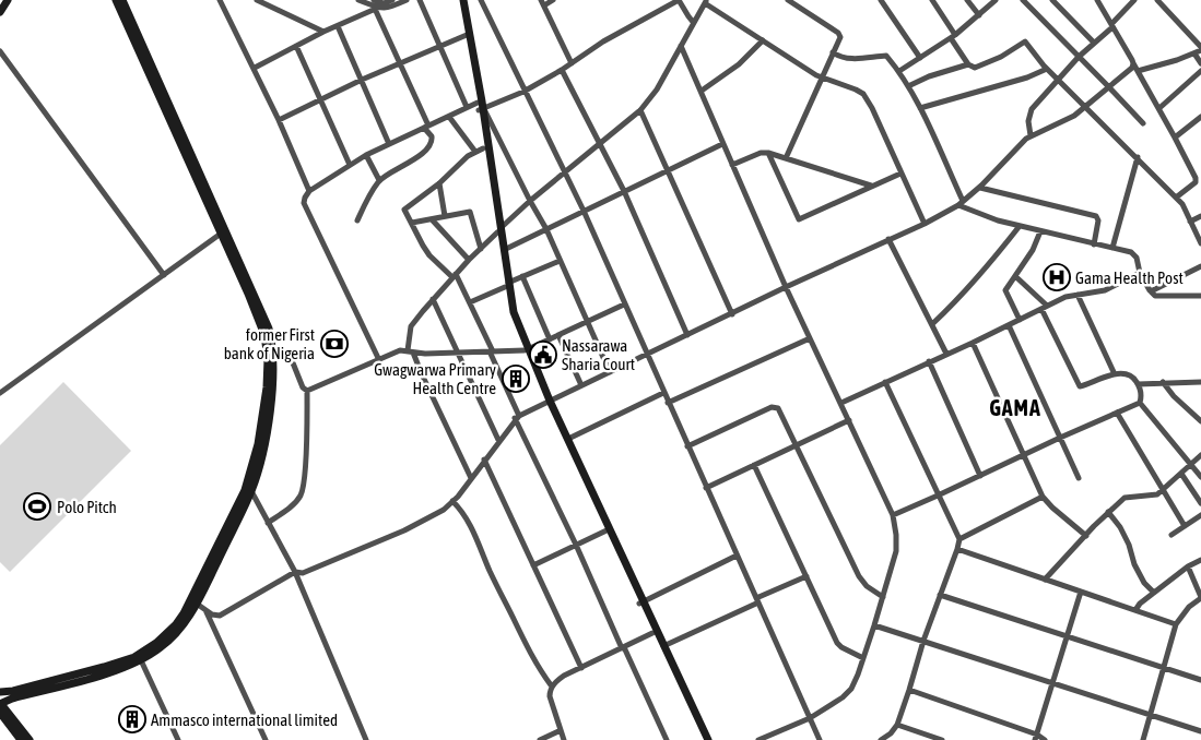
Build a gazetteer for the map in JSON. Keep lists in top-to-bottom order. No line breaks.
{"districts":["GAMA"],"places":{"hospital":["Gama Health Post"],"bank":["former First bank of Nigeria"],"public building":["Nassarawa Sharia Court"],"building":["Gwagwarwa Primary Health Centre","Ammasco international limited"],"sports":["Polo Pitch"]}}
